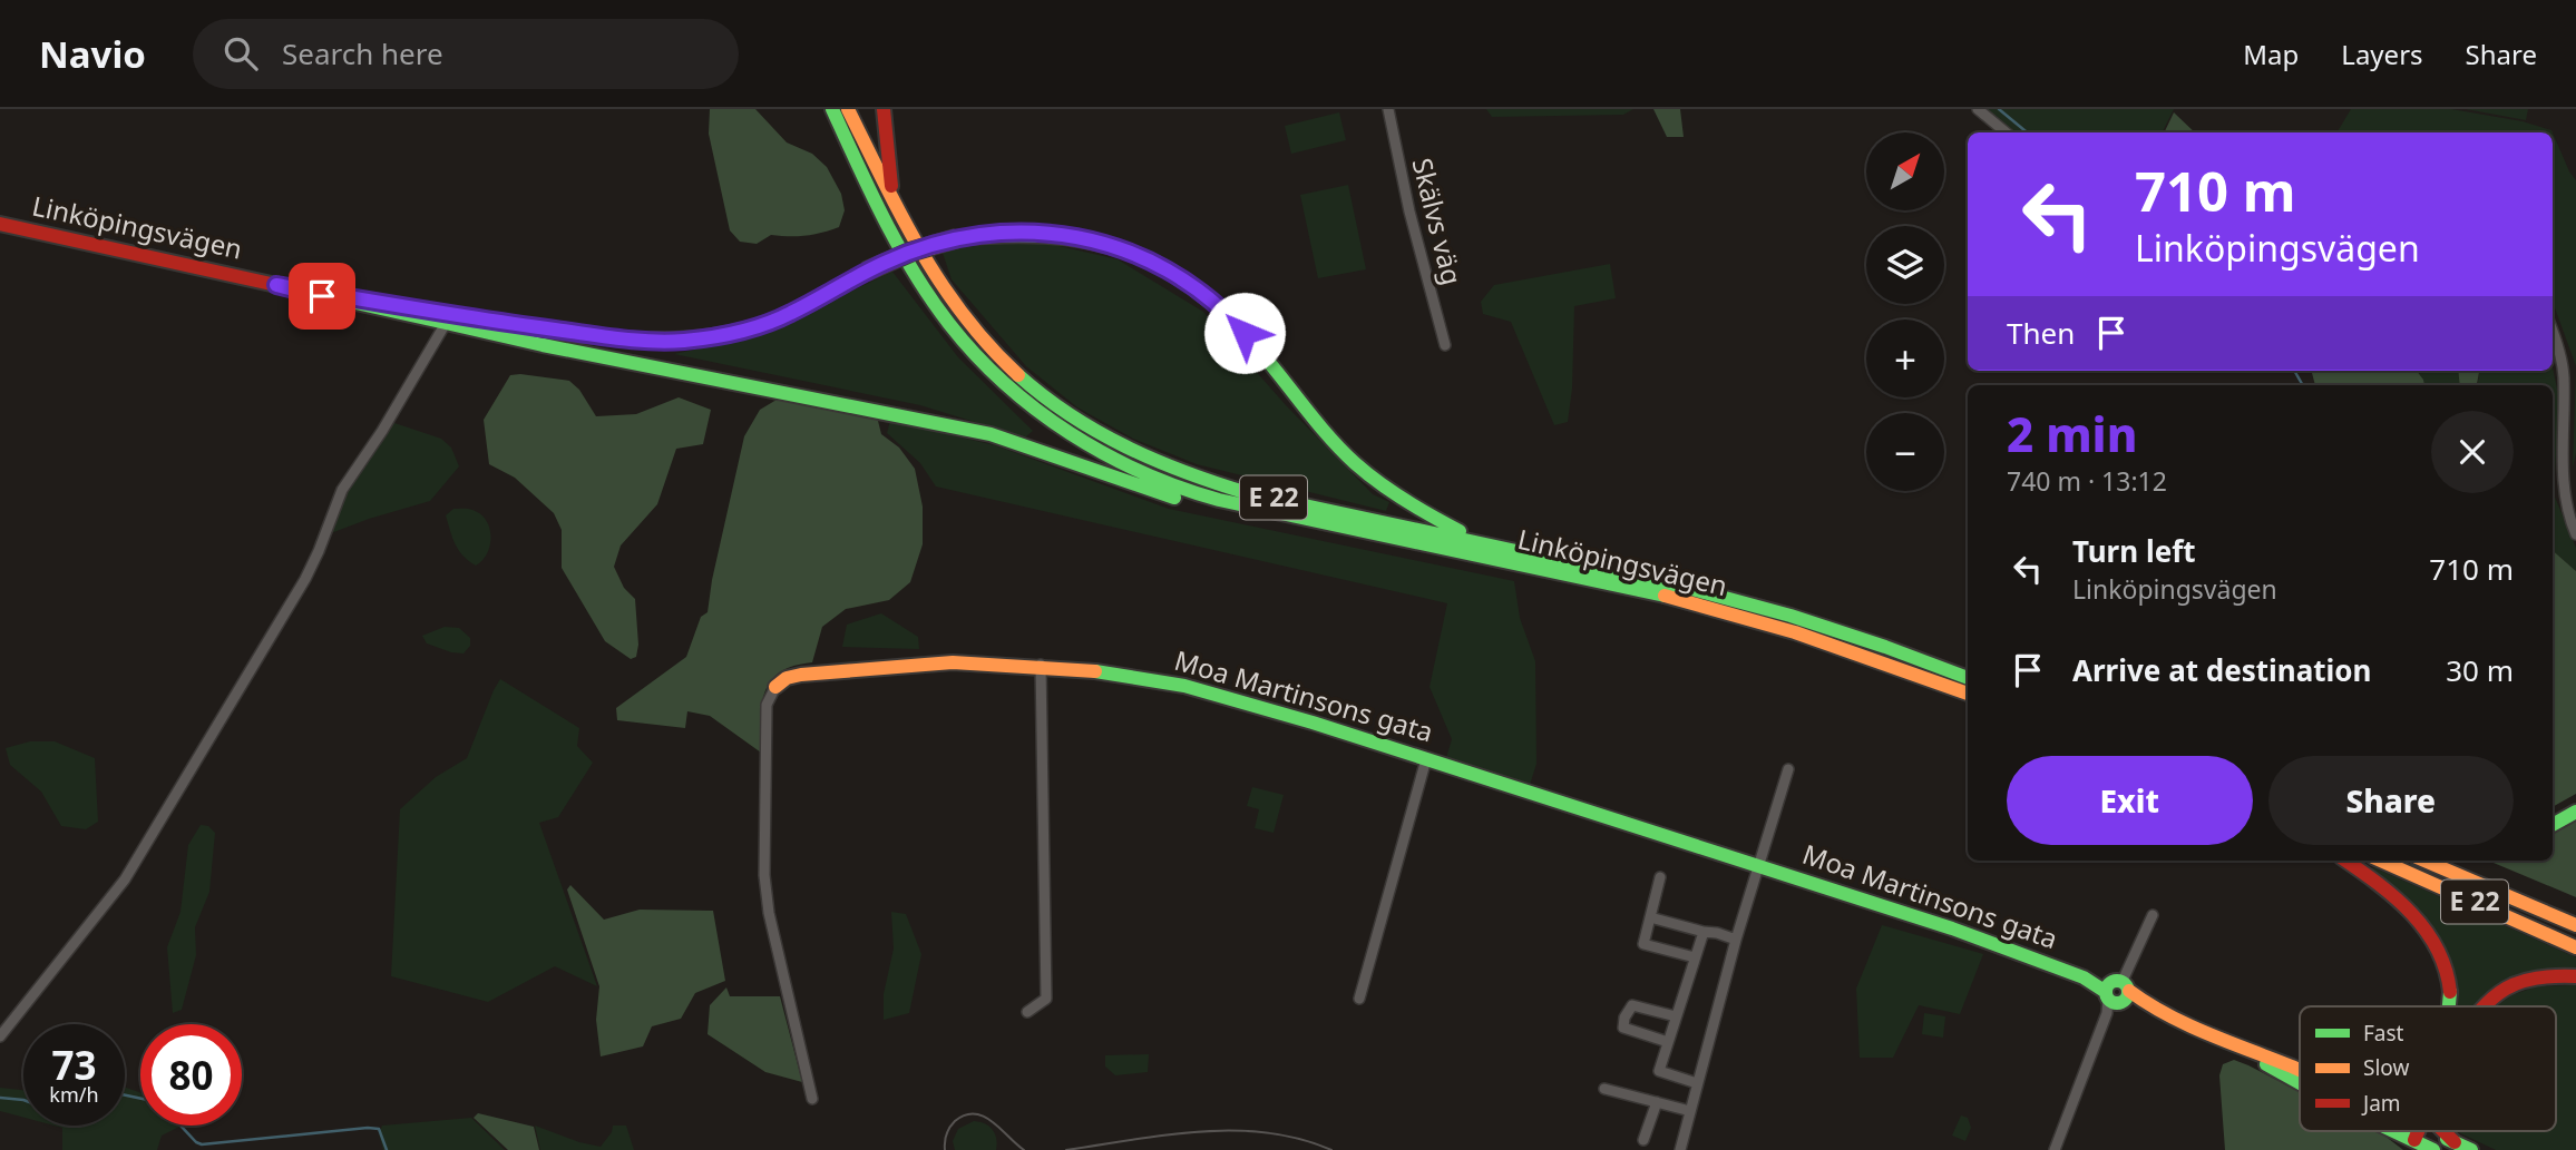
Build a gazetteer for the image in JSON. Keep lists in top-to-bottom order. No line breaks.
{"streets":{"main road":["Linköpingsvägen","E 22","Moa Martinsons gata"],"street":["Skälvs väg"]},"crossings":[["Linköpingsvägen","E 22"]],"legend":["Fast","Slow","Jam"],"north":"top right","page":{"header":"Navio","search":"Search here","nav":["Map","Layers","Share"],"map_buttons":["+","−"],"turn":["710 m","Linköpingsvägen"],"then":"Then","heading":["2 min","740 m · 13:12"],"list":[{"name":"Turn left","note":"Linköpingsvägen","value":"710 m"},{"name":"Arrive at destination","value":"30 m"}],"buttons":["Exit","Share"],"speed":"73 km/h","limit":"80"}}
